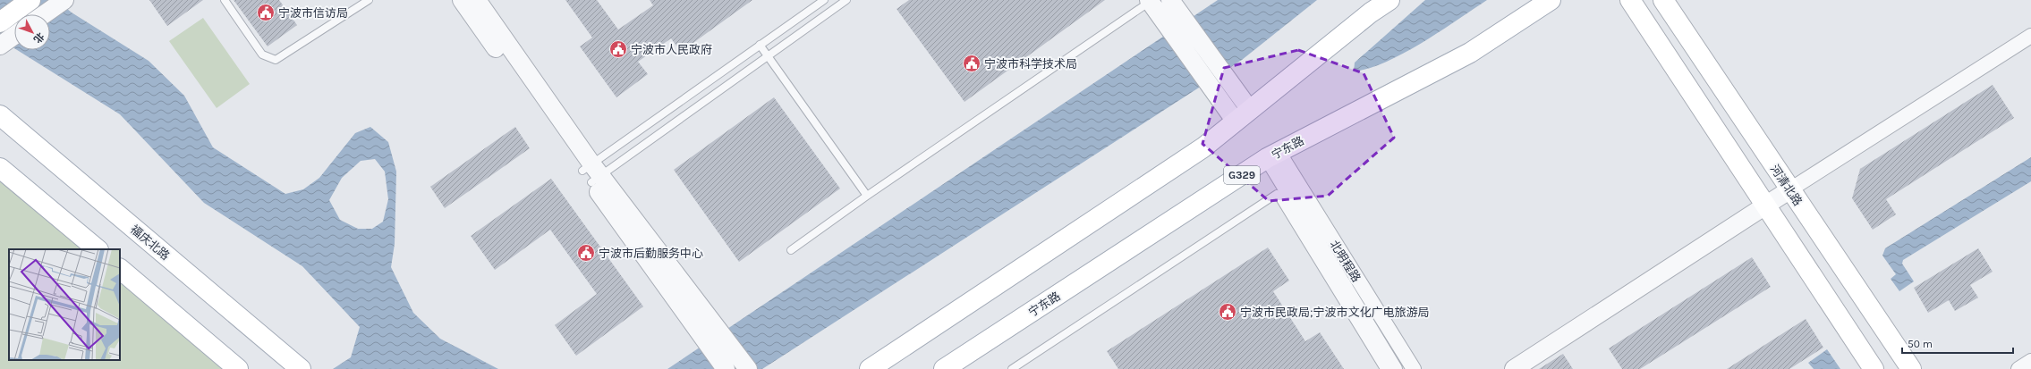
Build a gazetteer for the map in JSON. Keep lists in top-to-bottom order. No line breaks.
{"streets":{"main road":["宁东路","G329","河清北路","福庆北路"],"street":["北明程路"]},"crossings":[["宁东路","北明程路"]],"places":{"public building":["宁波市信访局","宁波市人民政府","宁波市科学技术局","宁波市后勤服务中心","宁波市民政局;宁波市文化广电旅游局"]},"scale_bar":"50 m","north":"bottom right"}
